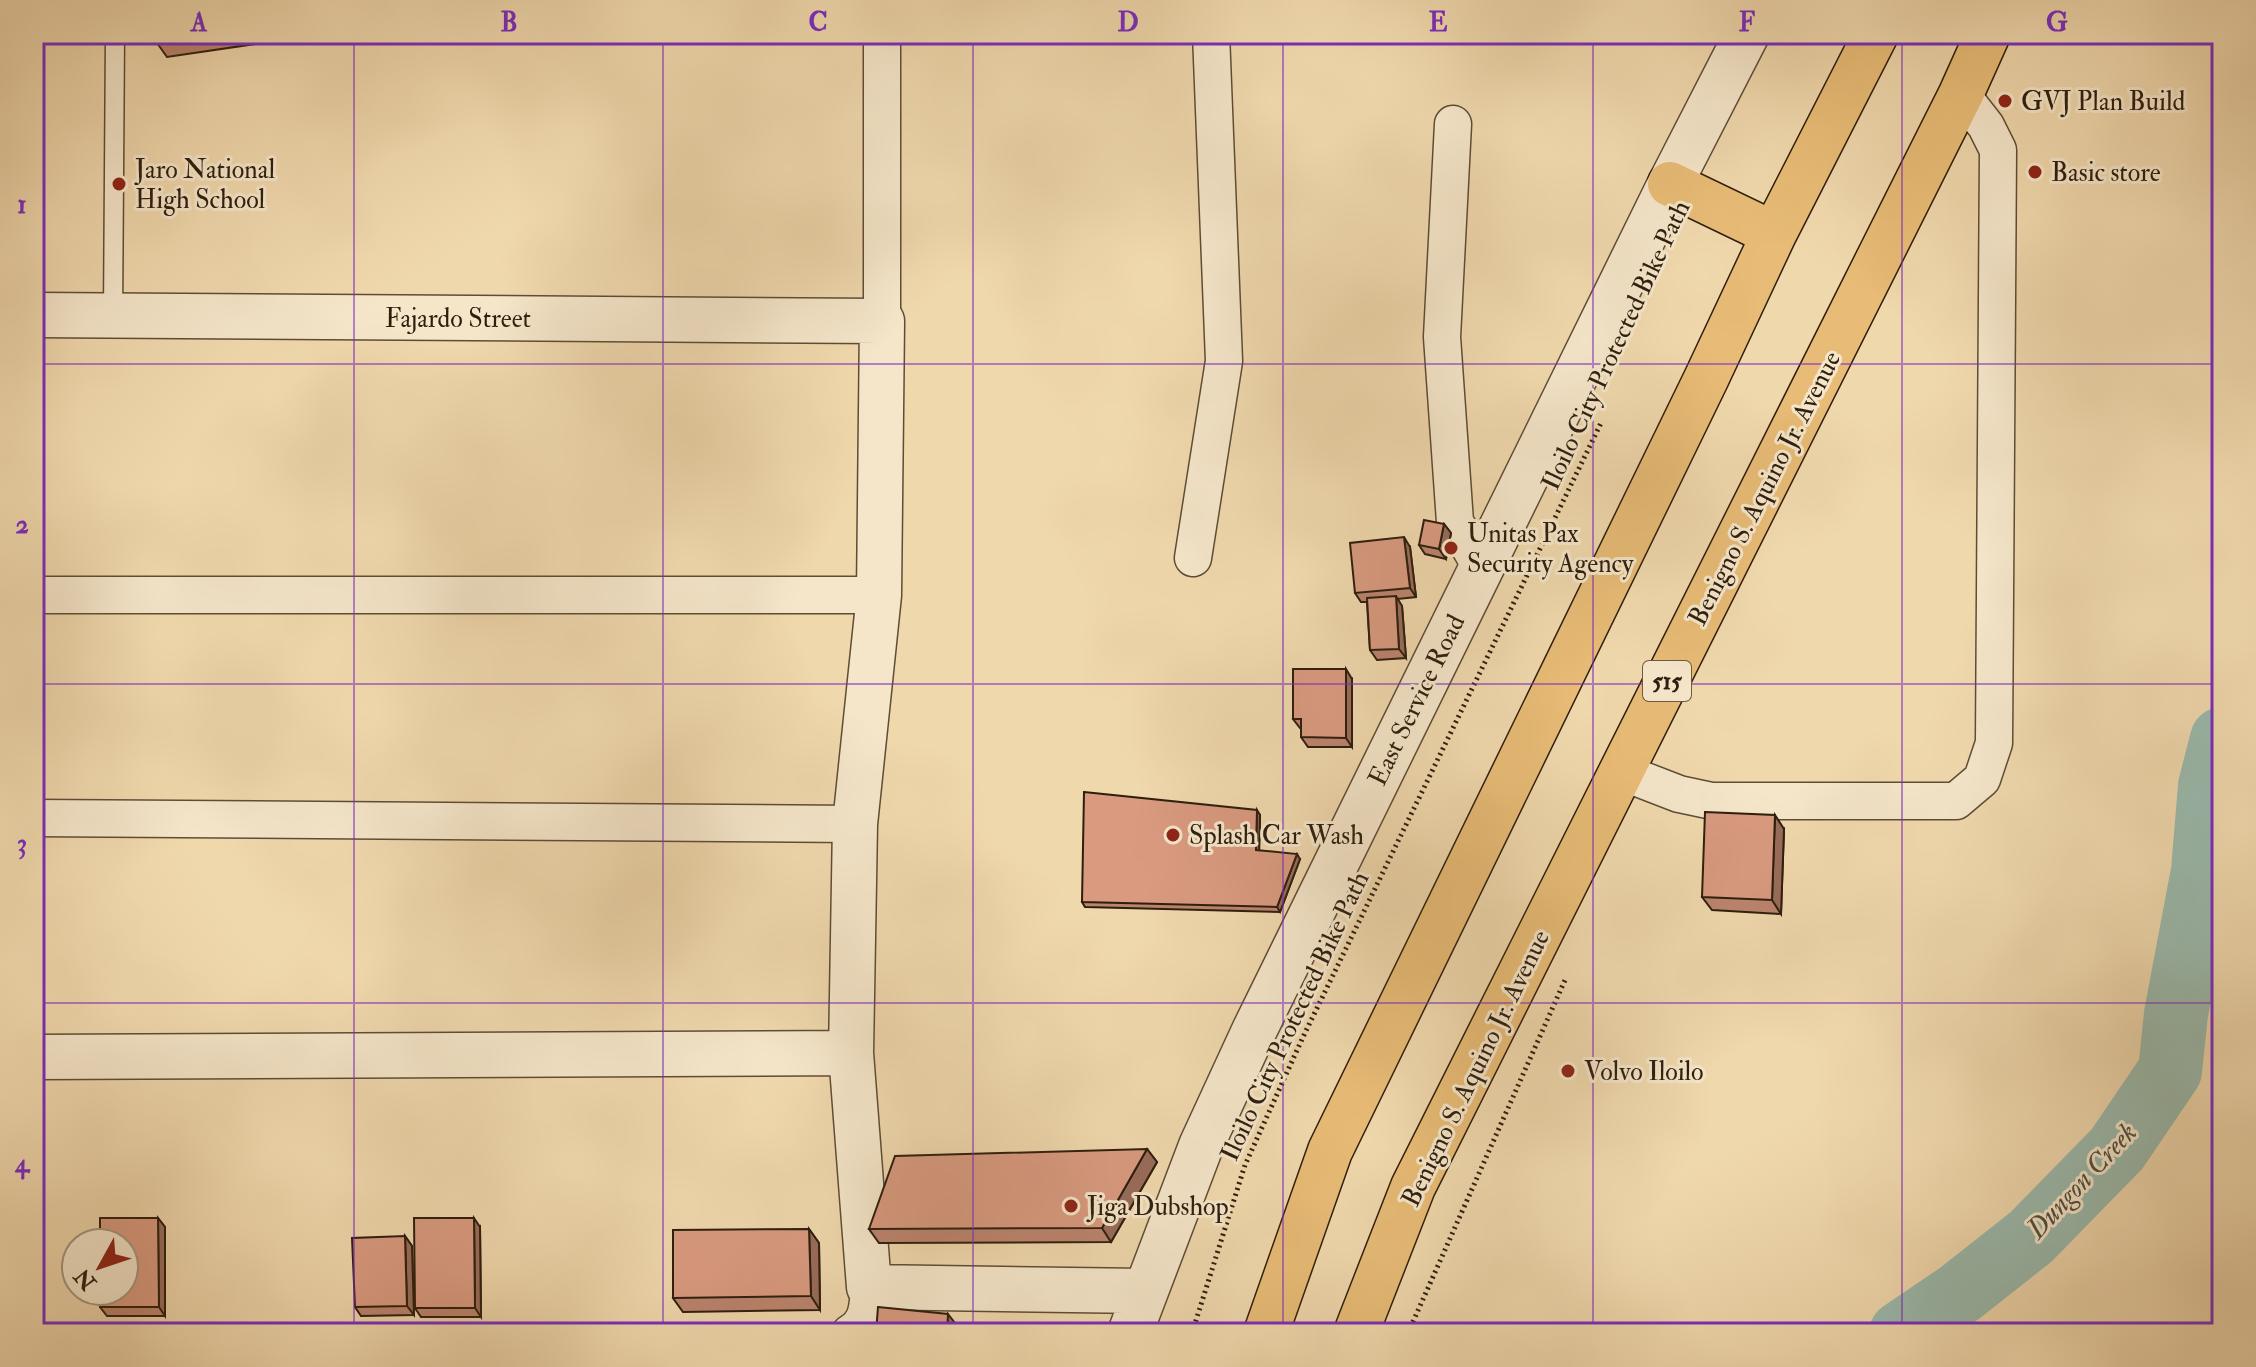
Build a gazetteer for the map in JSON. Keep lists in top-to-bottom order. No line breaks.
{"streets":{"highway":["Benigno S. Aquino Jr. Avenue","515"],"street":["Fajardo Street","East Service Road"],"path":["Iloilo City Protected Bike Path"]},"water":["Dungon Creek"],"places":["GVJ Plan Build","Basic store","Jaro National High School","Unitas Pax Security Agency","Splash Car Wash","Volvo Iloilo","Jiga Dubshop"],"north":"bottom left","grid":{"columns":["A","B","C","D","E","F","G"],"rows":["1","2","3","4"]}}
